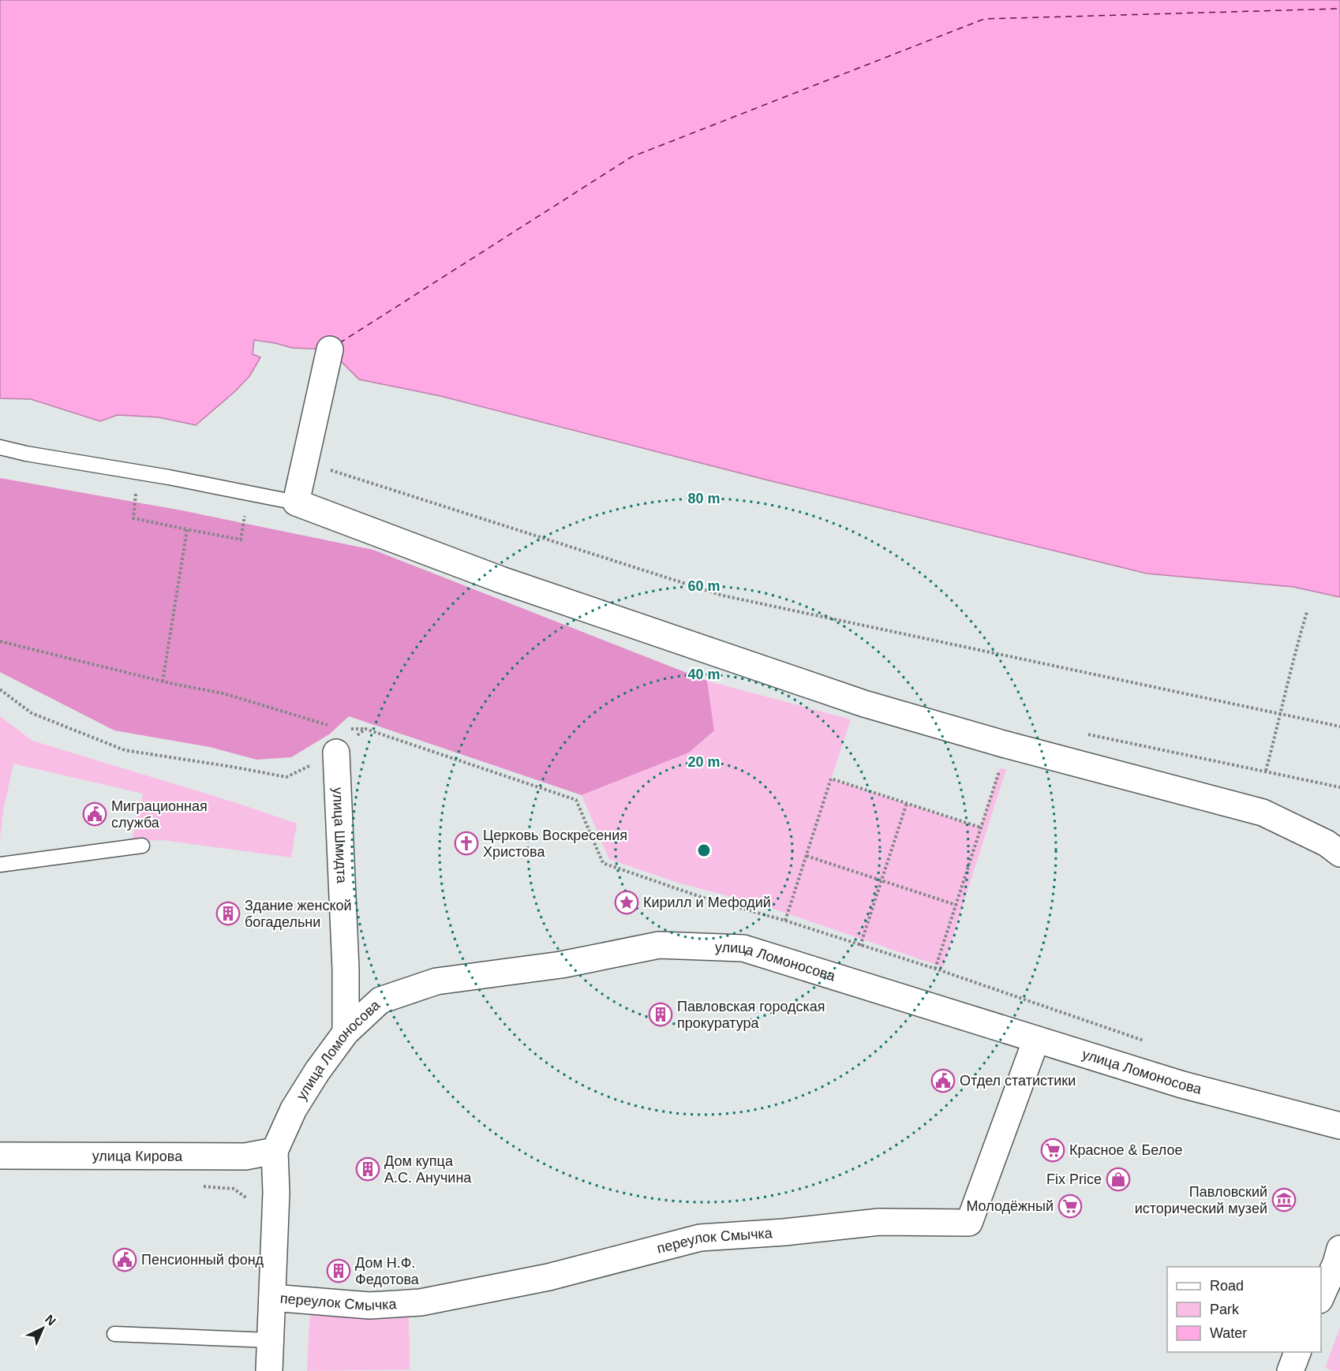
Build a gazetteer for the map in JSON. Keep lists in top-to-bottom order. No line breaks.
{"streets":{"street":["улица Шмидта","улица Ломоносова","улица Кирова","переулок Смычка"]},"crossings":[["улица Шмидта","улица Ломоносова"],["улица Ломоносова","улица Кирова"],["улица Ломоносова","переулок Смычка"]],"places":{"public building":["Миграционная служба","Отдел статистики","Пенсионный фонд"],"church":["Церковь Воскресения Христова"],"place":["Кирилл и Мефодий"],"building":["Здание женской богадельни","Павловская городская прокуратура","Дом купца А.С. Анучина","Дом Н.Ф. Федотова"],"supermarket":["Красное & Белое","Молодёжный"],"shop":["Fix Price"],"museum":["Павловский исторический музей"]},"legend":["Road","Park","Water"],"north":"top right","rings":["80 m","60 m","40 m","20 m"]}
